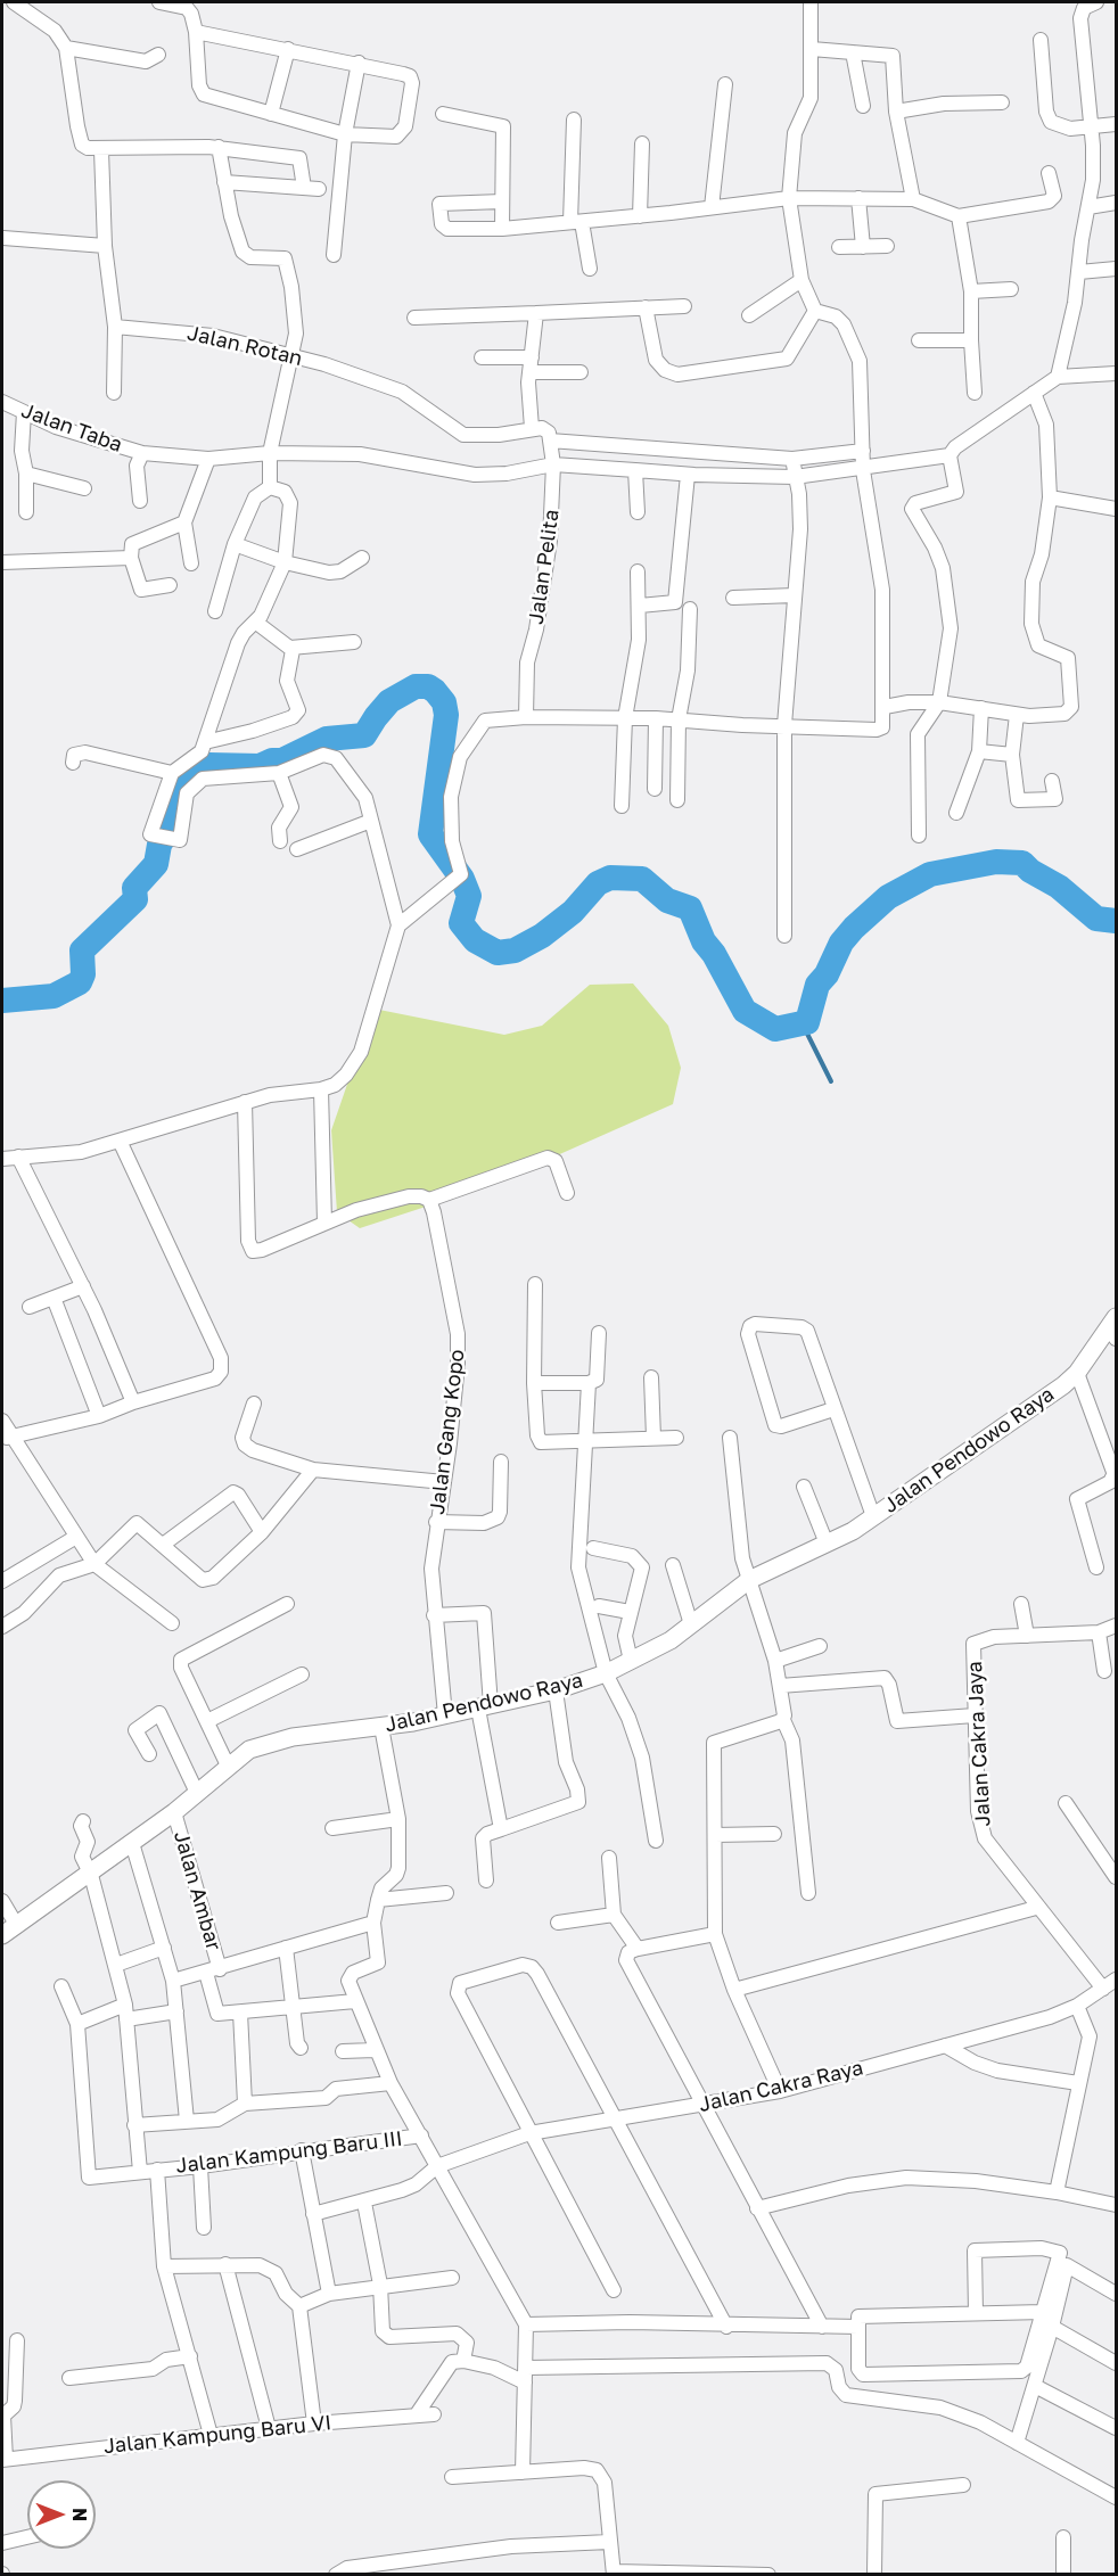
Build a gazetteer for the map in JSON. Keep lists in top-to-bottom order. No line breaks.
{"streets":{"street":["Jalan Rotan","Jalan Taba","Jalan Pelita","Jalan Gang Kopo","Jalan Pendowo Raya","Jalan Cakra Jaya","Jalan Ambar","Jalan Cakra Raya","Jalan Kampung Baru III","Jalan Kampung Baru VI"]},"crossings":[["Jalan Taba","Jalan Pelita"],["Jalan Gang Kopo","Jalan Pendowo Raya"],["Jalan Pendowo Raya","Jalan Ambar"],["Jalan Cakra Jaya","Jalan Cakra Raya"]],"north":"right"}
